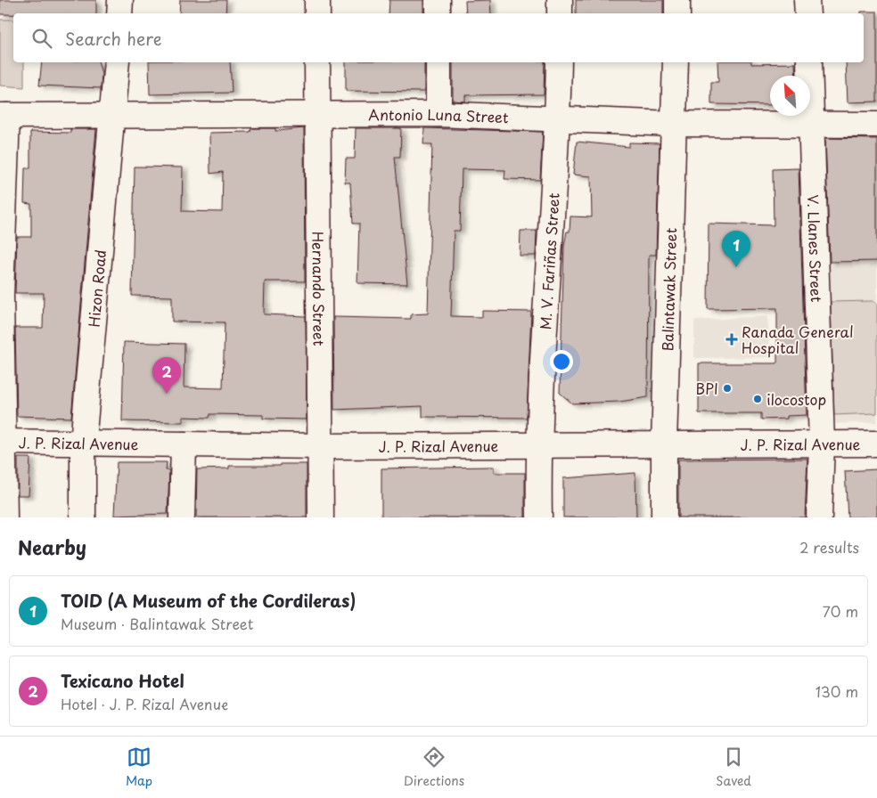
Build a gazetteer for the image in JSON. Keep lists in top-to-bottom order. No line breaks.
{"streets":{"street":["Antonio Luna Street","V. Llanes Street","M. V. Fariñas Street","Hizon Road","Hernando Street","Balintawak Street","J. P. Rizal Avenue"]},"crossings":[["Antonio Luna Street","V. Llanes Street"],["Antonio Luna Street","M. V. Fariñas Street"],["Antonio Luna Street","Hizon Road"],["Antonio Luna Street","Hernando Street"],["Antonio Luna Street","Balintawak Street"],["V. Llanes Street","J. P. Rizal Avenue"],["M. V. Fariñas Street","J. P. Rizal Avenue"],["Hizon Road","J. P. Rizal Avenue"],["Hernando Street","J. P. Rizal Avenue"],["Balintawak Street","J. P. Rizal Avenue"]],"places":{"health":["Ranada General Hospital"],"other":["BPI","ilocostop"]},"north":"top left","page":{"search":"Search here","pins":["1","2"],"heading":["Nearby","2 results"],"list":[{"mark":"1","name":"TOID (A Museum of the Cordileras)","note":"Museum · Balintawak Street","value":"70 m"},{"mark":"2","name":"Texicano Hotel","note":"Hotel · J. P. Rizal Avenue","value":"130 m"}],"nav":["Map","Directions","Saved"]}}
